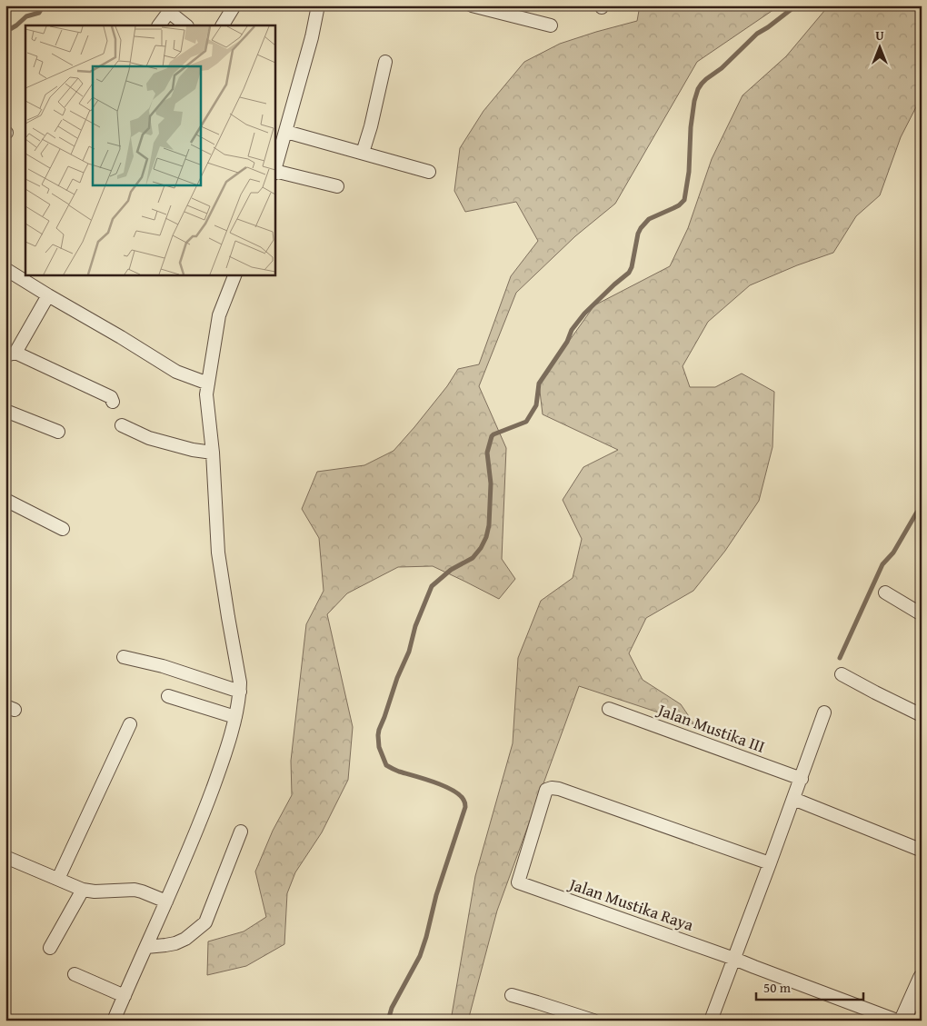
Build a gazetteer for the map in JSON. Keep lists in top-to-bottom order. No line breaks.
{"streets":{"street":["Jalan Mustika III","Jalan Mustika Raya"]},"scale_bar":"50 m","north":"top"}
